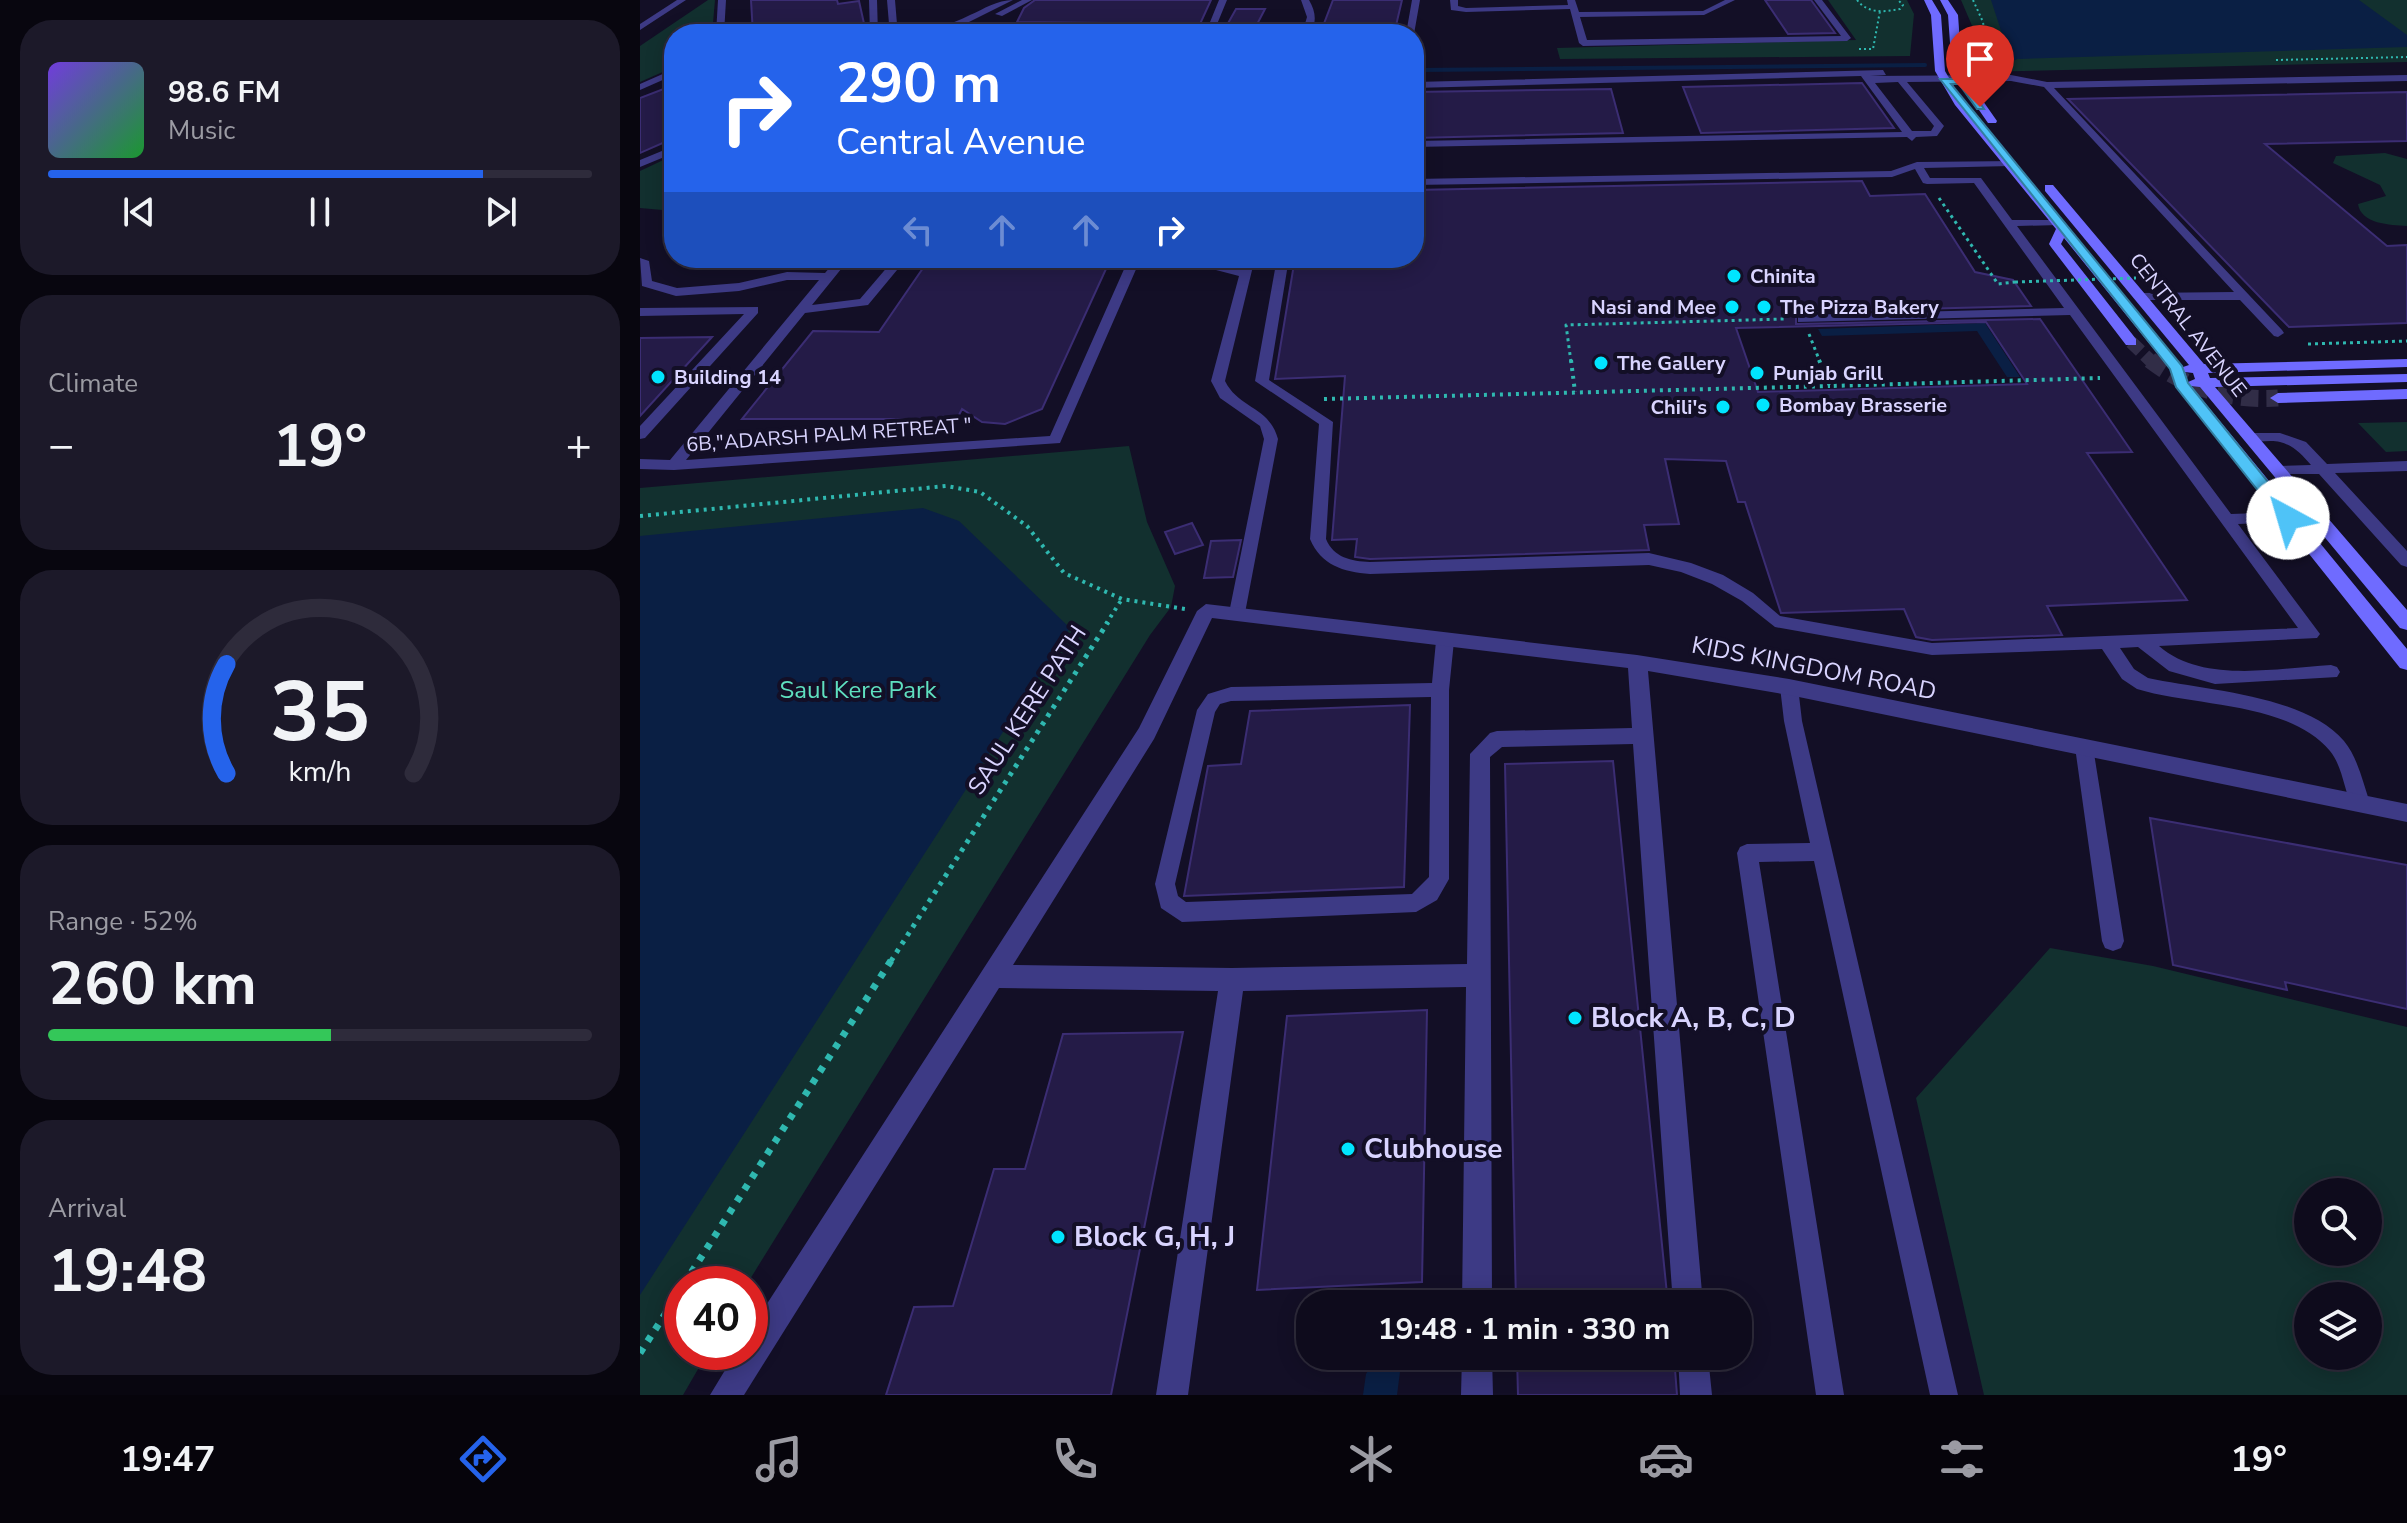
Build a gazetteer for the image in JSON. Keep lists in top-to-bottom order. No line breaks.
{"streets":{"street":["CENTRAL AVENUE","KIDS KINGDOM ROAD"],"lane":["6B,\"ADARSH PALM RETREAT \""],"path":["SAUL KERE PATH"]},"parks":["Saul Kere Park"],"places":["Chinita","Nasi and Mee","The Pizza Bakery","The Gallery","Punjab Grill","Building 14","Bombay Brasserie","Chili's","Block A, B, C, D","Clubhouse","Block G, H, J"],"page":{"turn":["290 m","Central Avenue"],"song":["98.6 FM","Music"],"tile":["Climate",["Range · 52%","260 km"],["Arrival","19:48"]],"heat":["−","19°","+"],"limit":"40","trip":"19:48 · 1 min · 330 m","tabs":["19:47","19°"],"gauge":["35","km/h"]}}
